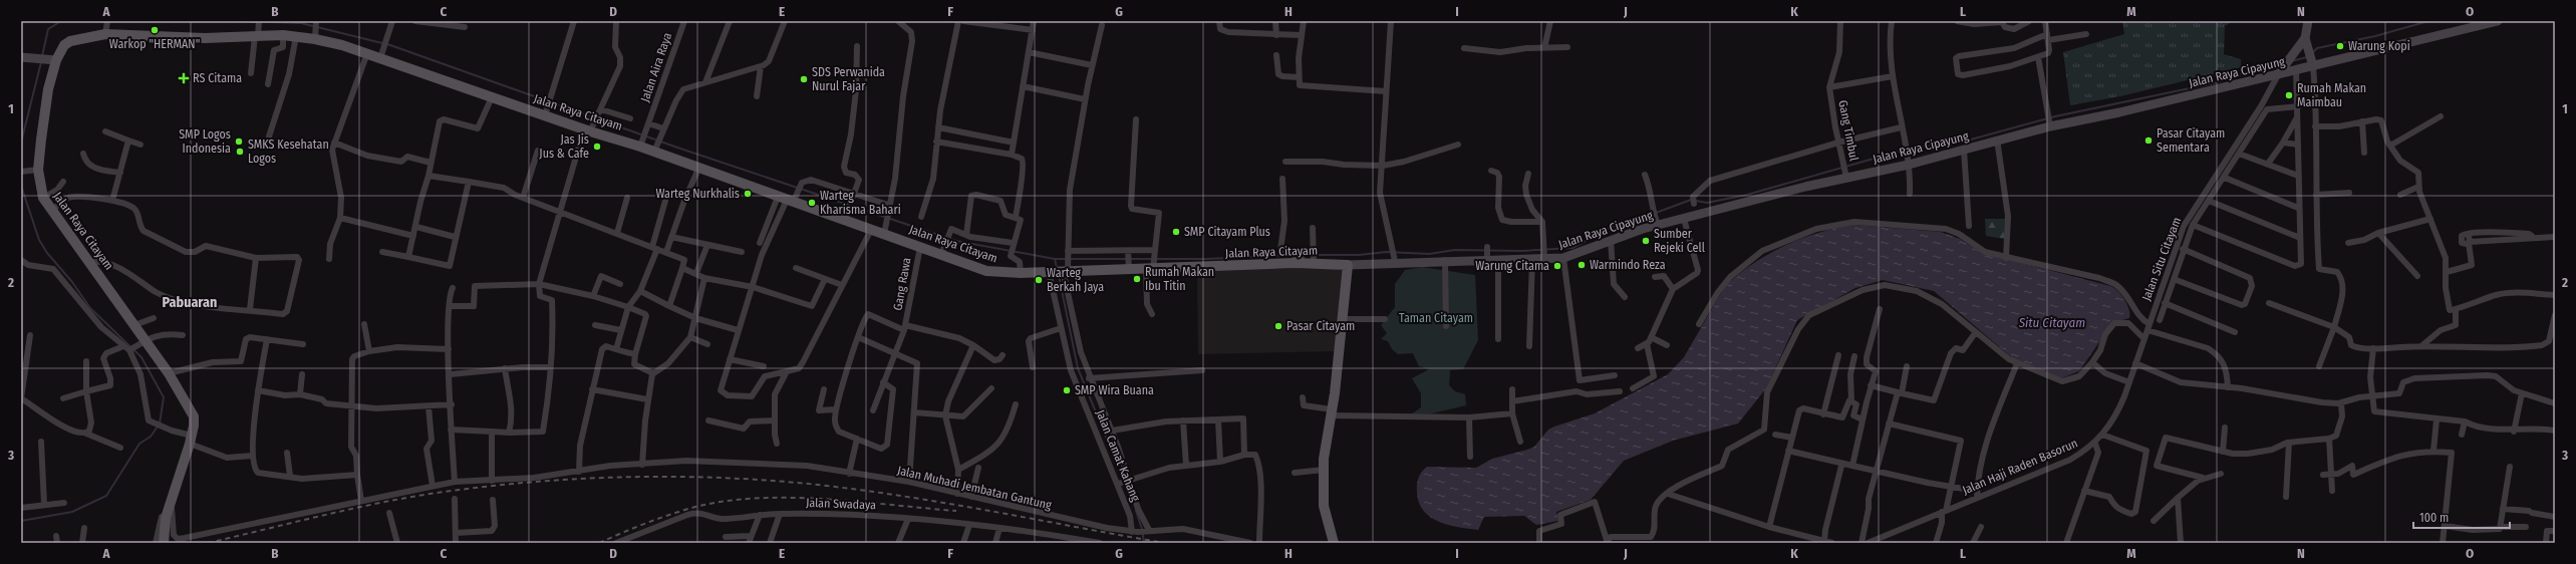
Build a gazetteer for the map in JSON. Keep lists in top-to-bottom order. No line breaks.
{"streets":{"main road":["Jalan Raya Cipayung","Jalan Raya Citayam"],"street":["Jalan Aira Raya","Gang Timbul","Jalan Situ Citayam","Gang Rawa","Jalan Camat Kahang","Jalan Haji Raden Basorun","Jalan Muhadi Jembatan Gantung","Jalan Swadaya"]},"crossings":[["Jalan Aira Raya","Jalan Raya Citayam"],["Jalan Raya Cipayung","Jalan Raya Citayam"],["Jalan Raya Cipayung","Gang Timbul"],["Jalan Raya Cipayung","Jalan Situ Citayam"],["Jalan Raya Citayam","Gang Rawa"],["Jalan Raya Citayam","Jalan Camat Kahang"],["Jalan Raya Citayam","Jalan Muhadi Jembatan Gantung"],["Jalan Situ Citayam","Jalan Haji Raden Basorun"],["Jalan Camat Kahang","Jalan Muhadi Jembatan Gantung"]],"districts":["Pabuaran"],"water":["Situ Citayam"],"parks":["Taman Citayam"],"places":{"other":["Warkop \"HERMAN\"","Warung Kopi","SDS Perwanida Nurul Fajar","Rumah Makan Maimbau","Pasar Citayam Sementara","SMP Logos Indonesia","Jas Jis Jus & Cafe","SMKS Kesehatan Logos","Warteg Nurkhalis","Warteg Kharisma Bahari","SMP Citayam Plus","Sumber Rejeki Cell","Warmindo Reza","Warung Citama","Rumah Makan Ibu Titin","Warteg Berkah Jaya","Pasar Citayam","SMP Wira Buana"],"health":["RS Citama"]},"scale_bar":"100 m","grid":{"columns":["A","B","C","D","E","F","G","H","I","J","K","L","M","N","O"],"rows":["1","2","3"]}}
